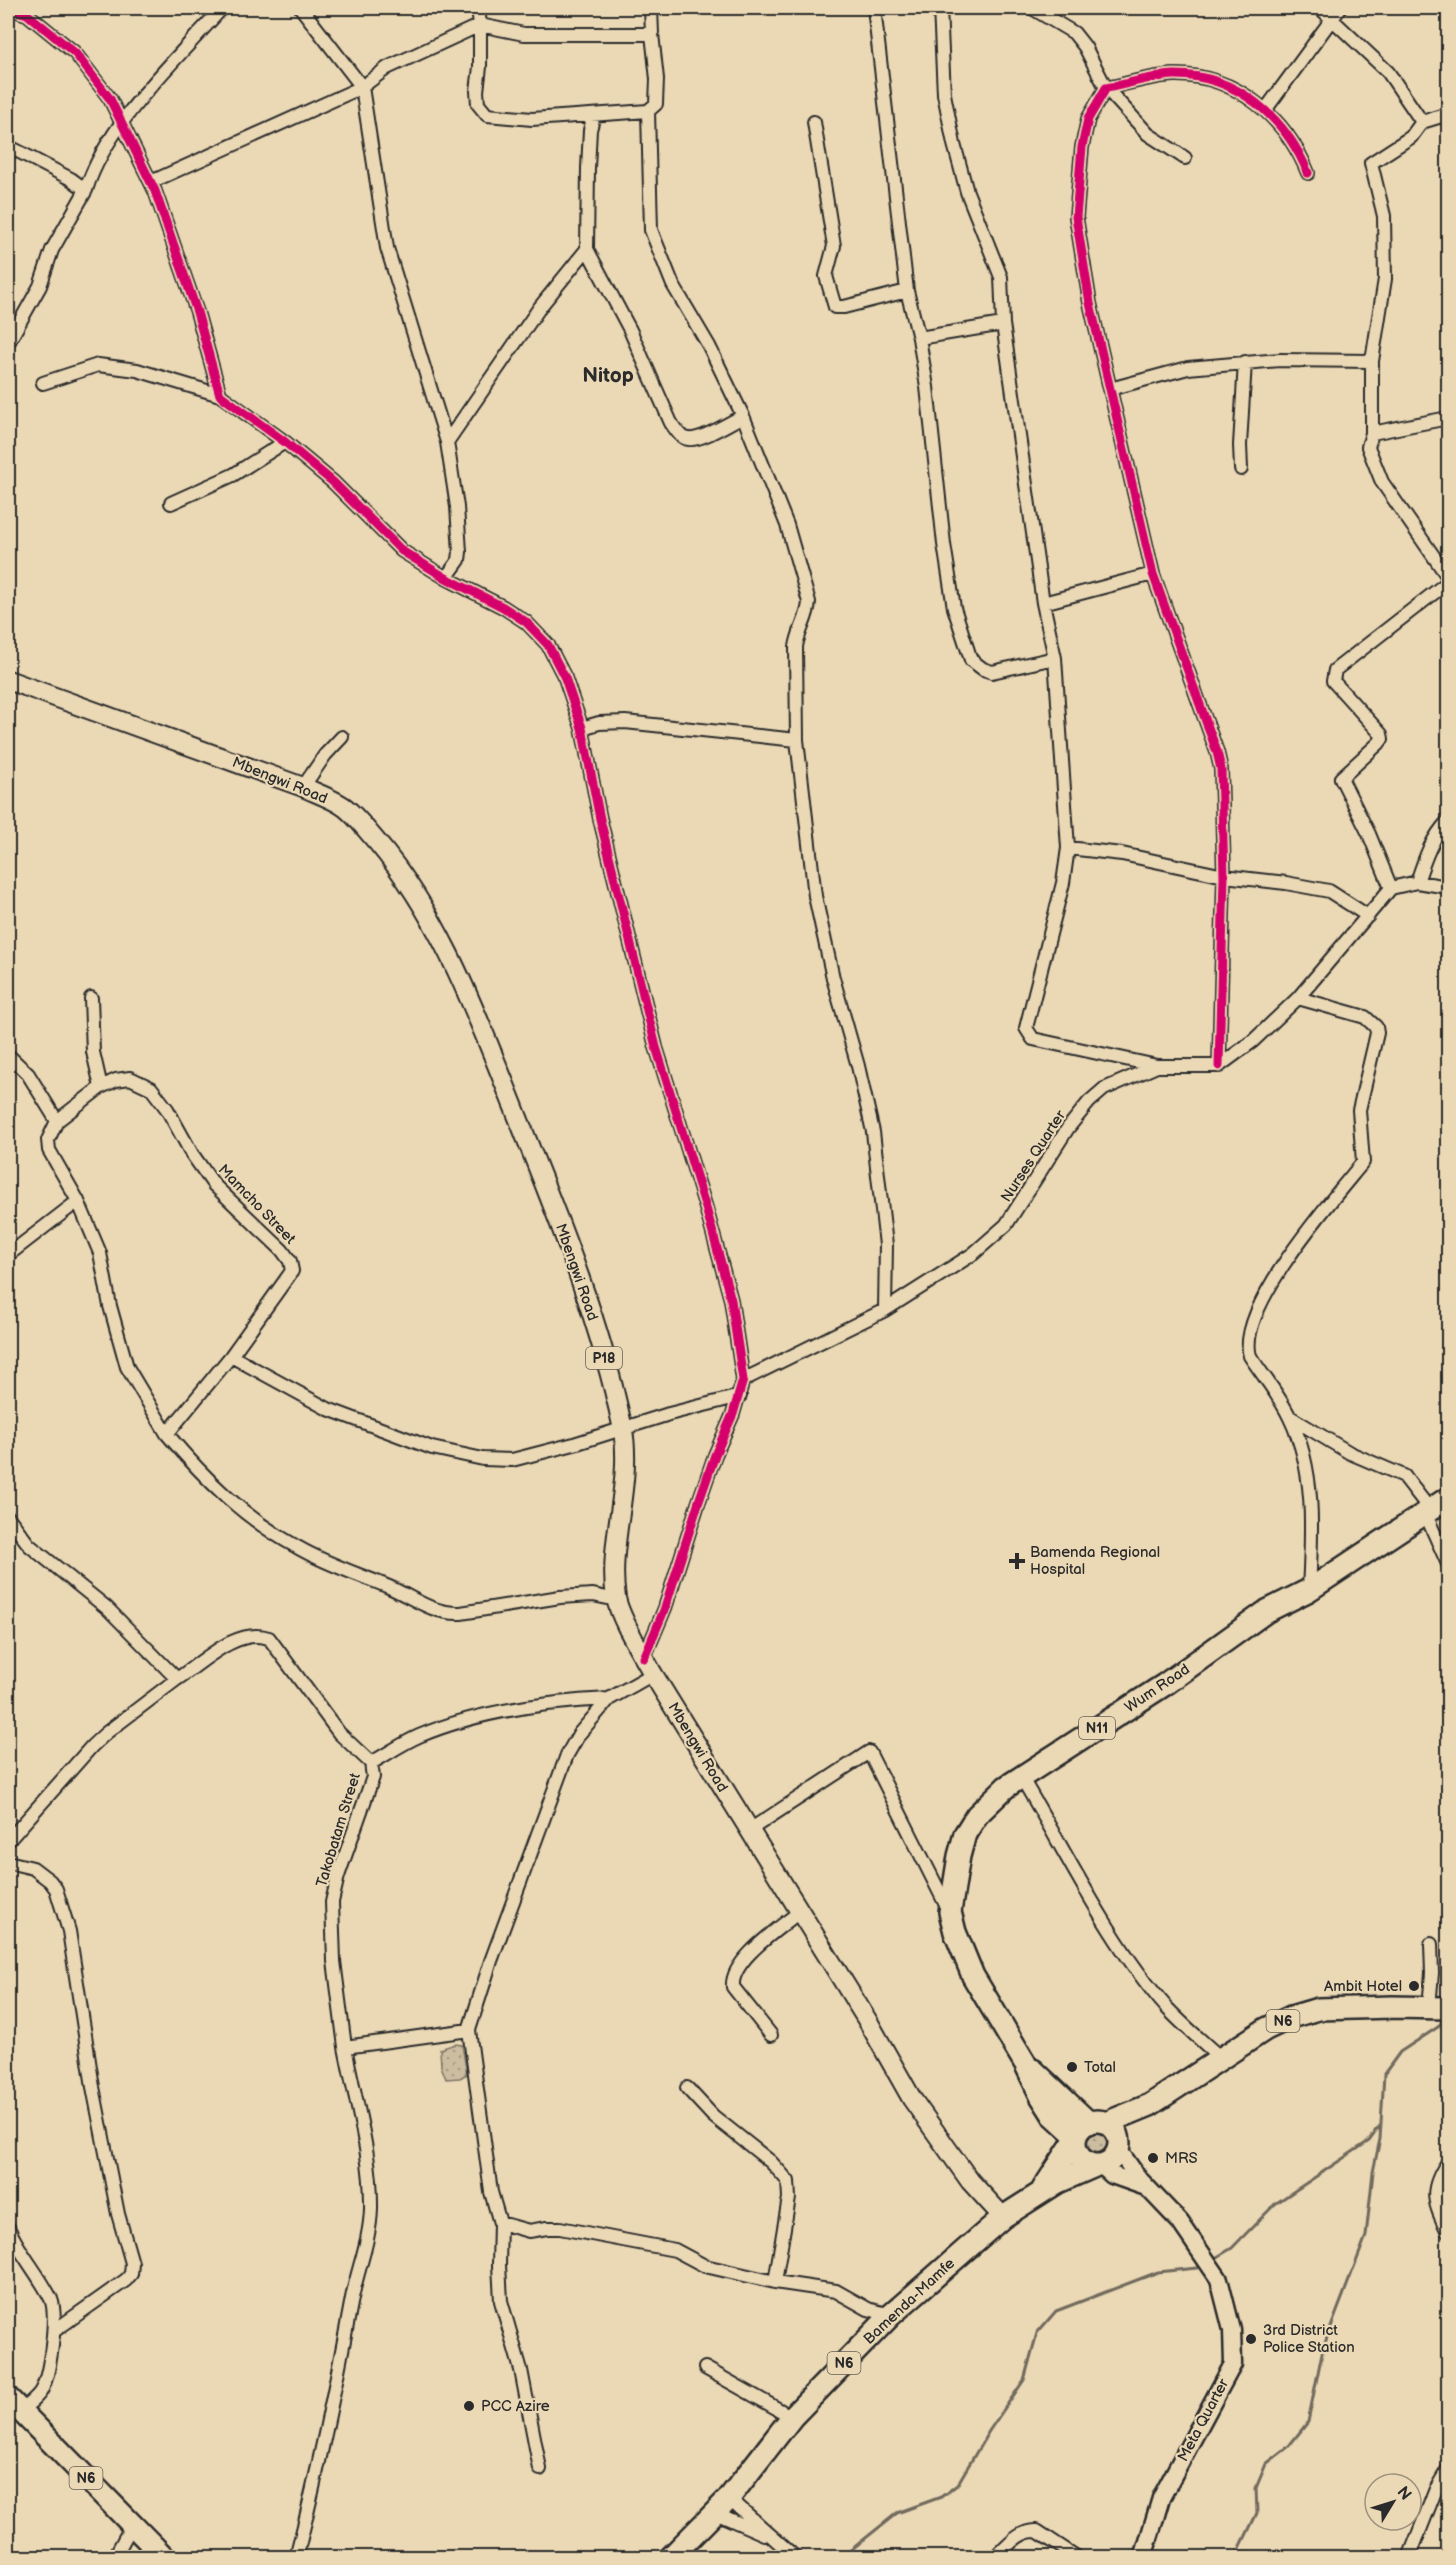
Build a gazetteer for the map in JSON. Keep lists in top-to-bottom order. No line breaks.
{"streets":{"highway":["Wum Road","N11","N6","Bamenda-Mamfe"],"main road":["Mbengwi Road","P18","Meta Quarter"],"street":["Nurses Quarter","Mamcho Street","Takobatam Street"]},"crossings":[["Mbengwi Road","Bamenda-Mamfe"],["Wum Road","N6"],["Wum Road","Bamenda-Mamfe"],["N6","Bamenda-Mamfe"]],"districts":["Nitop"],"places":{"health":["Bamenda Regional Hospital"],"other":["Ambit Hotel","Total","MRS","3rd District Police Station","PCC Azire"]},"north":"top right"}
